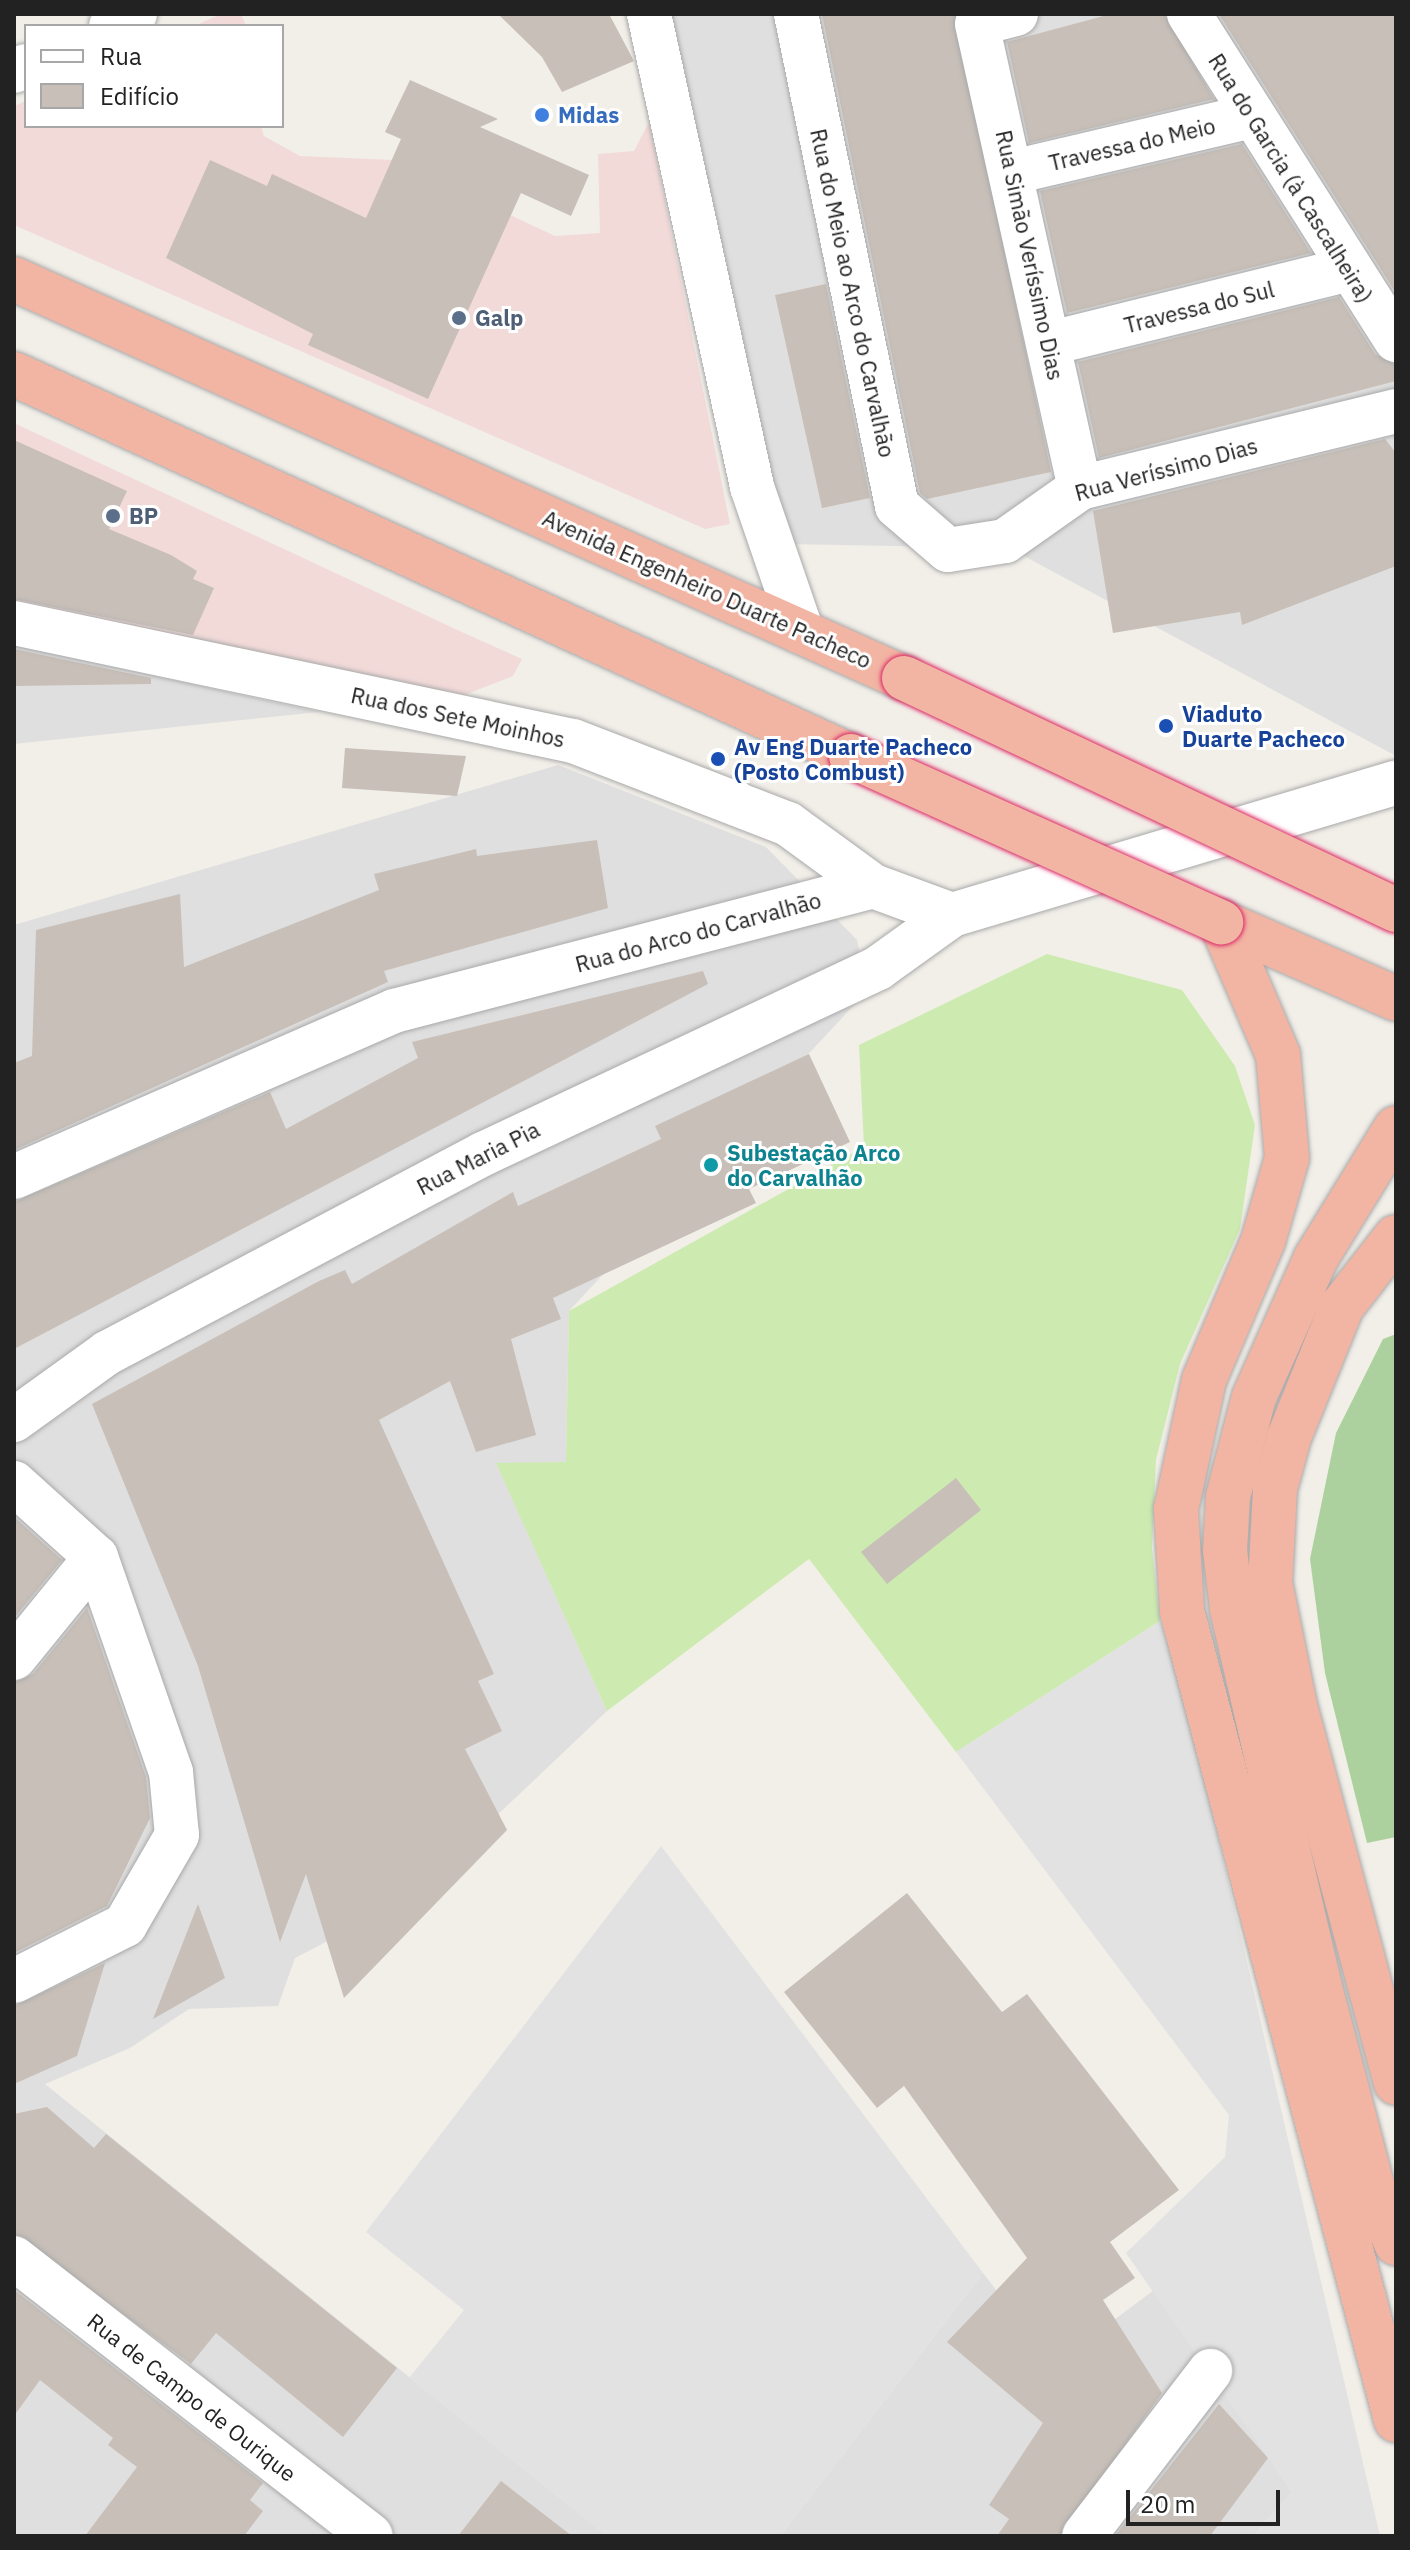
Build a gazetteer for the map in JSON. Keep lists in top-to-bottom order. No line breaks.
{"streets":{"highway":["Avenida Engenheiro Duarte Pacheco"],"street":["Travessa do Meio","Rua do Garcia (à Cascalheira)","Rua Simão Veríssimo Dias","Rua do Meio ao Arco do Carvalhão","Travessa do Sul","Rua Veríssimo Dias","Rua dos Sete Moinhos","Rua do Arco do Carvalhão","Rua Maria Pia","Rua de Campo de Ourique"]},"crossings":[["Travessa do Meio","Rua do Garcia (à Cascalheira)"],["Travessa do Meio","Rua Simão Veríssimo Dias"],["Rua do Garcia (à Cascalheira)","Travessa do Sul"],["Rua Simão Veríssimo Dias","Travessa do Sul"],["Rua Simão Veríssimo Dias","Rua Veríssimo Dias"],["Rua do Meio ao Arco do Carvalhão","Rua Veríssimo Dias"],["Rua dos Sete Moinhos","Rua do Arco do Carvalhão"]],"places":["Midas","Galp","BP","Viaduto Duarte Pacheco","Av Eng Duarte Pacheco (Posto Combust)","Subestação Arco do Carvalhão"],"legend":["Rua","Edifício"],"scale_bar":"20 m"}
